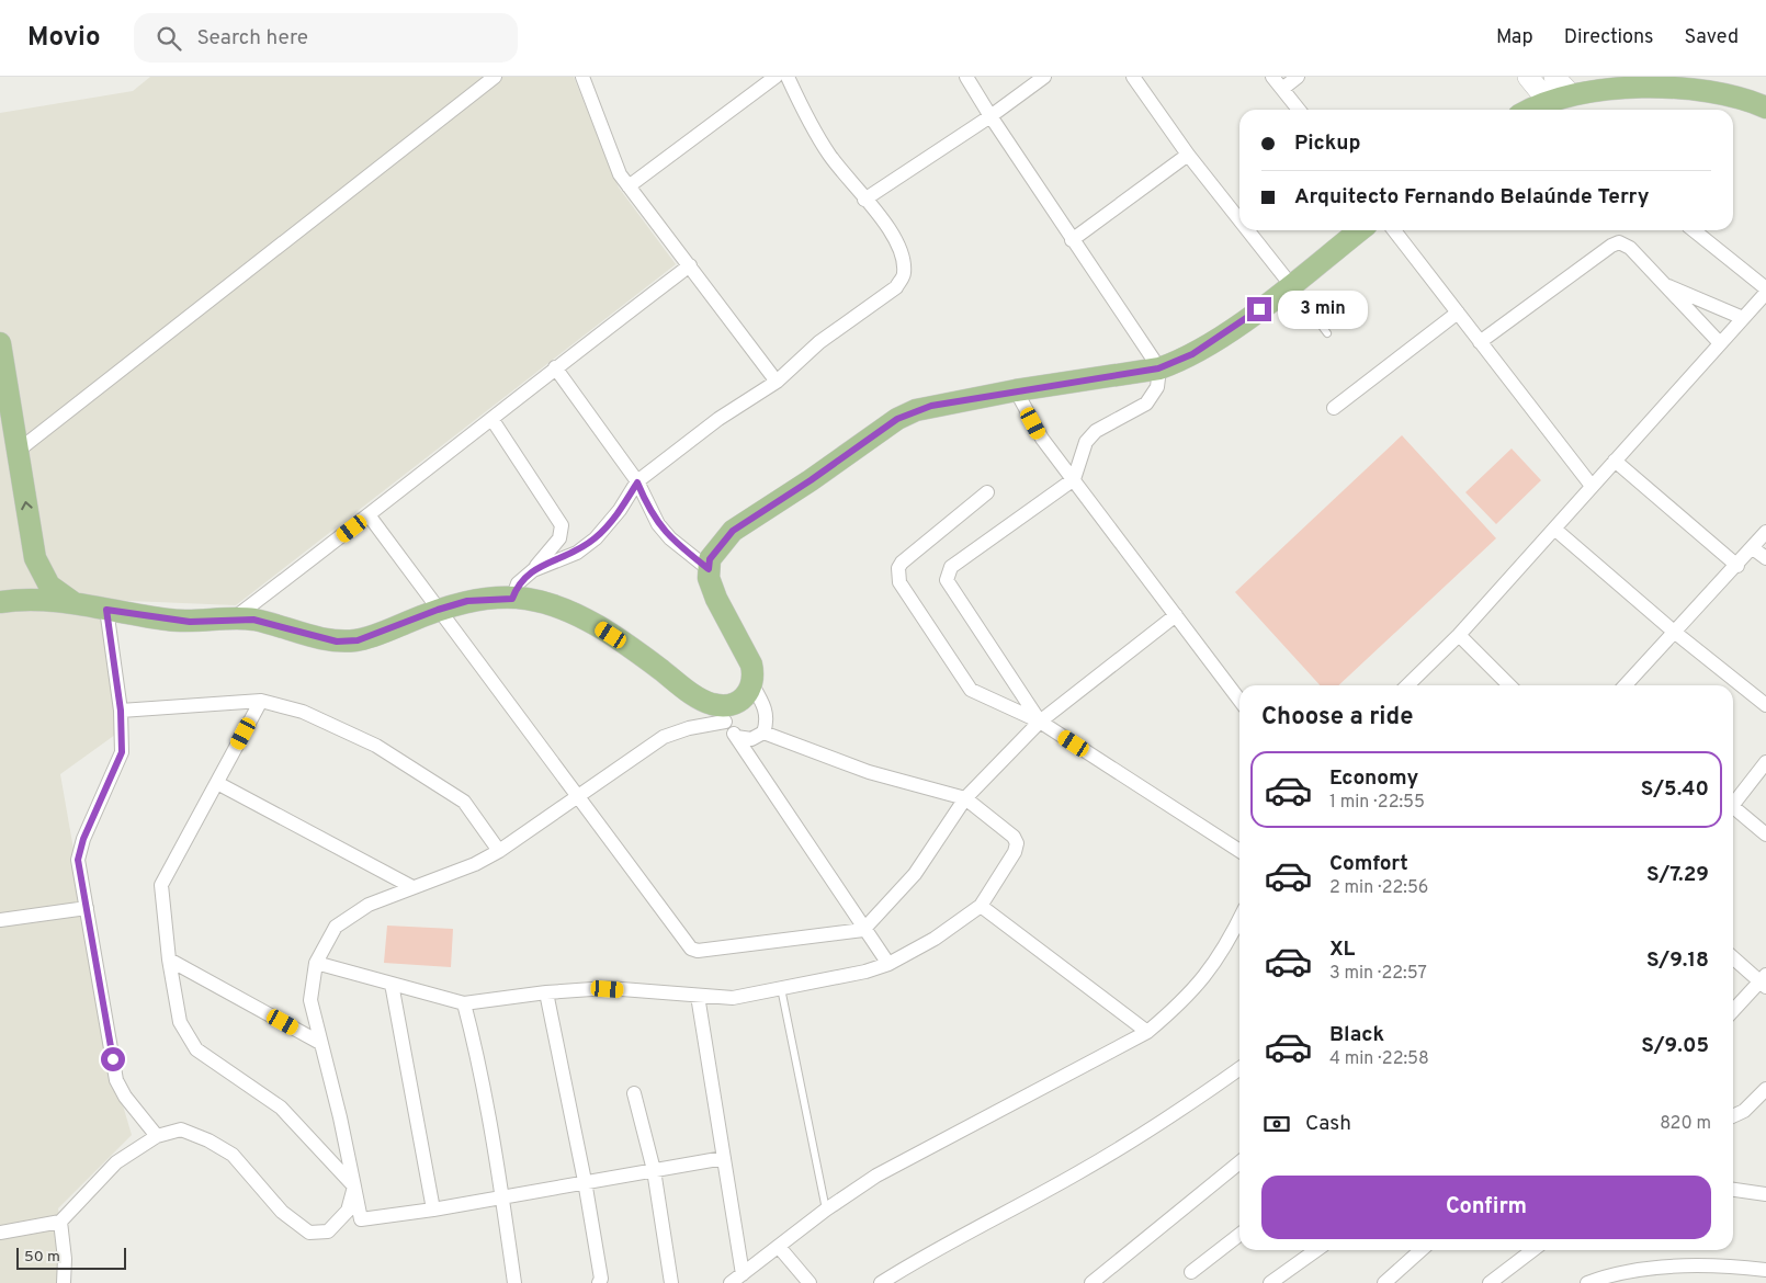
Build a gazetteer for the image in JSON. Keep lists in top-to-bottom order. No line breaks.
{"scale_bar":"50 m","page":{"header":"Movio","search":"Search here","nav":["Map","Directions","Saved"],"banner":["Pickup","Arquitecto Fernando Belaúnde Terry"],"bubble":"3 min","heading":"Choose a ride","list":[{"name":"Economy","note":"1 min · 22:55","value":"S/5.40"},{"name":"Comfort","note":"2 min · 22:56","value":"S/7.29"},{"name":"XL","note":"3 min · 22:57","value":"S/9.18"},{"name":"Black","note":"4 min · 22:58","value":"S/9.05"}],"pay":["Cash","820 m"],"buttons":"Confirm","scale":"50 m"}}
